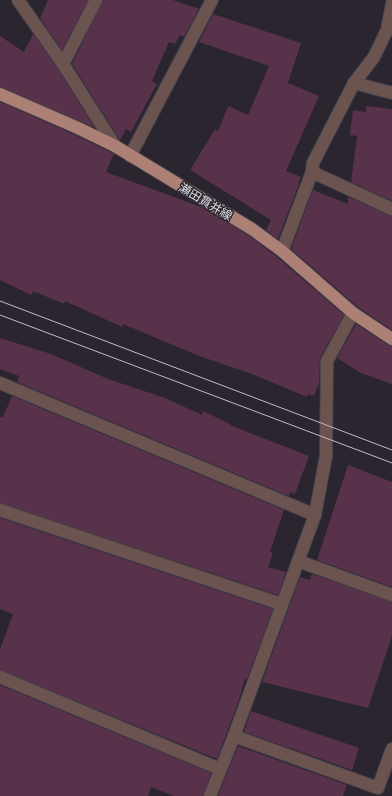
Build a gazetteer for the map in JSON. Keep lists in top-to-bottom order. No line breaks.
{"streets":{"main road":["瀬田貫井線"]}}
